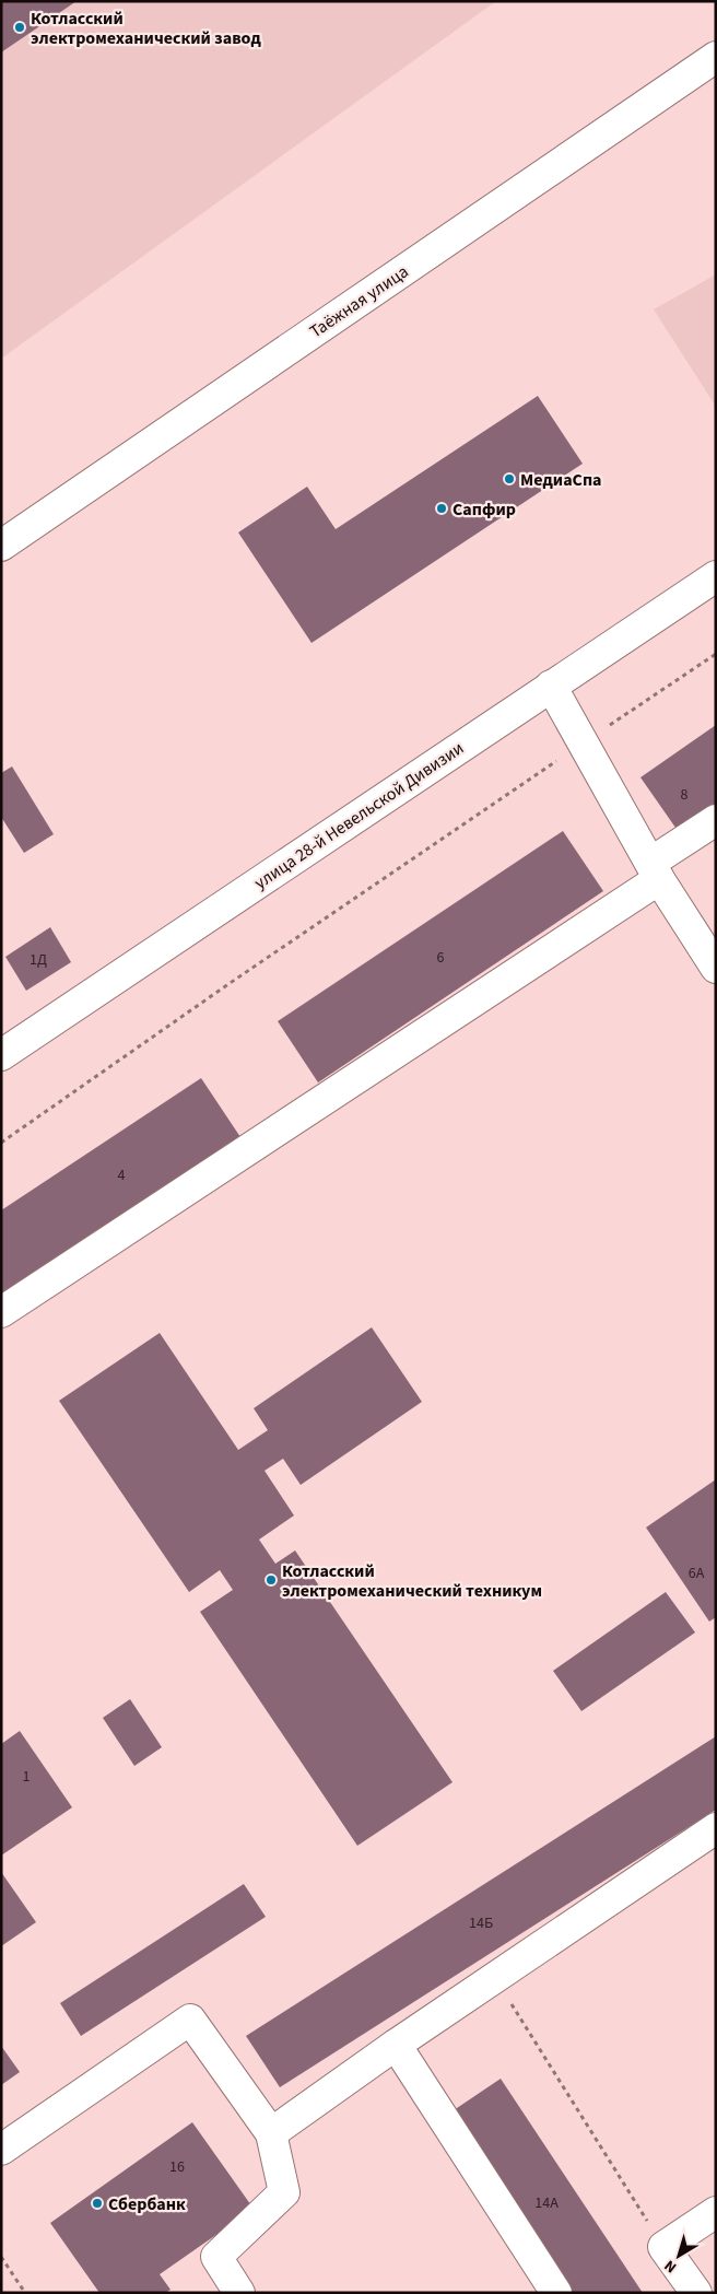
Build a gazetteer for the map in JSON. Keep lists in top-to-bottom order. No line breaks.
{"streets":{"street":["Таёжная улица","улица 28-й Невельской Дивизии"]},"places":["Котласский электромеханический завод","МедиаСпа","Сапфир","Котласский электромеханический техникум","Сбербанк"],"house_numbers":["8","6","1Д","4","6А","1","14Б","16","14А"],"north":"bottom left"}
